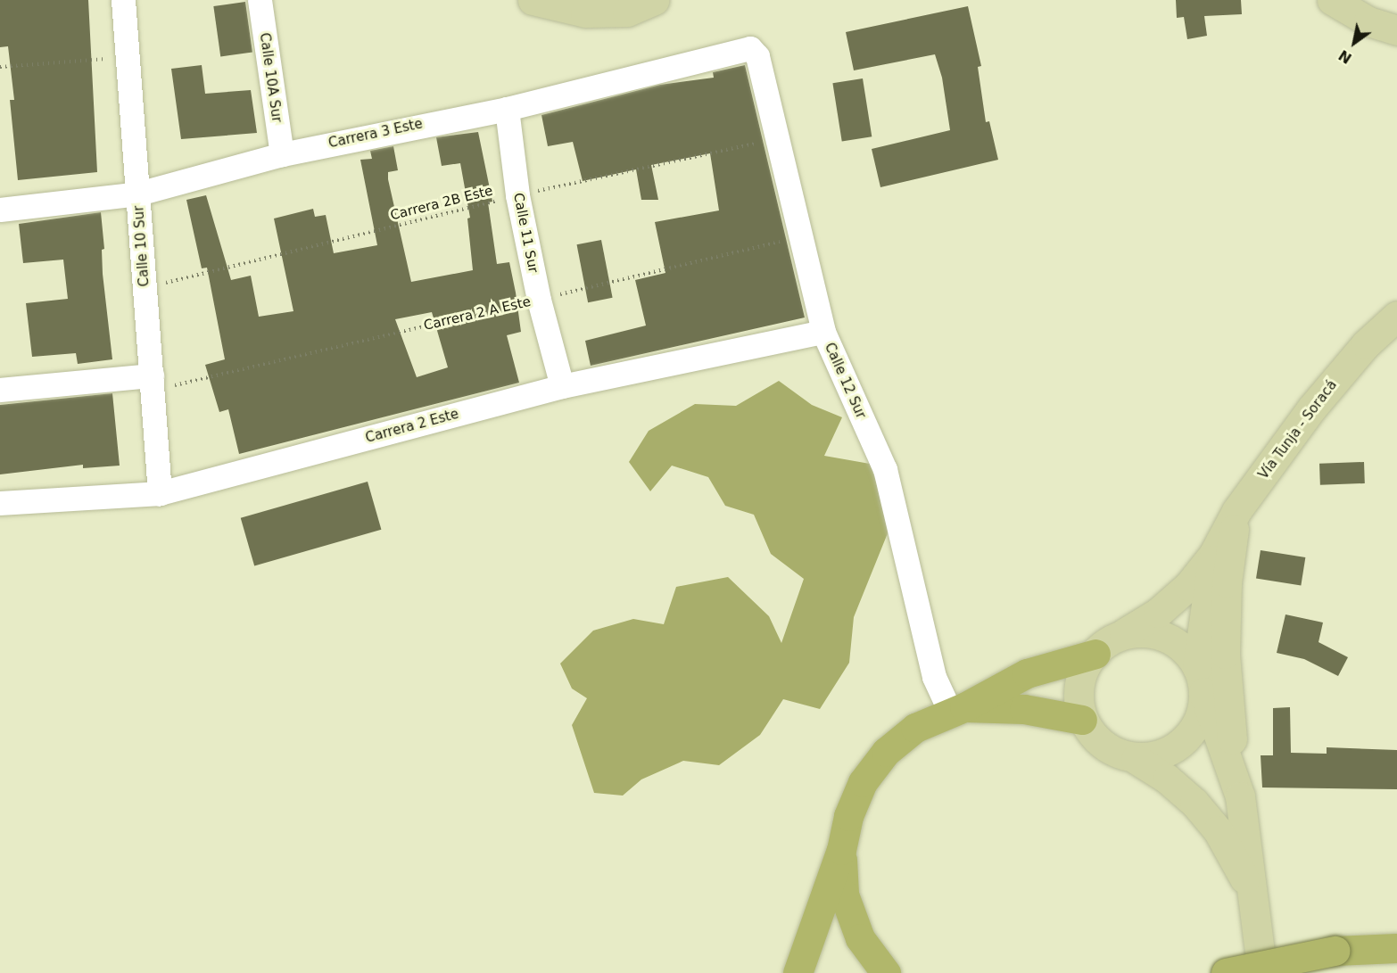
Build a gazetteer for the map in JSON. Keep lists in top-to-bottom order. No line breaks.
{"streets":{"main road":["Vía Tunja - Soracá"],"street":["Calle 10A Sur","Carrera 3 Este","Calle 11 Sur","Calle 10 Sur","Calle 12 Sur","Carrera 2 Este"],"path":["Carrera 2B Este","Carrera 2 A Este"]},"crossings":[["Calle 10A Sur","Carrera 3 Este"],["Carrera 3 Este","Calle 11 Sur"],["Carrera 3 Este","Calle 10 Sur"],["Carrera 3 Este","Calle 12 Sur"],["Carrera 2B Este","Calle 11 Sur"],["Carrera 2B Este","Calle 10 Sur"],["Carrera 2B Este","Calle 12 Sur"],["Calle 11 Sur","Carrera 2 A Este"],["Calle 11 Sur","Carrera 2 Este"],["Calle 10 Sur","Carrera 2 A Este"],["Calle 10 Sur","Carrera 2 Este"],["Carrera 2 A Este","Calle 12 Sur"],["Calle 12 Sur","Carrera 2 Este"]],"north":"bottom left"}
